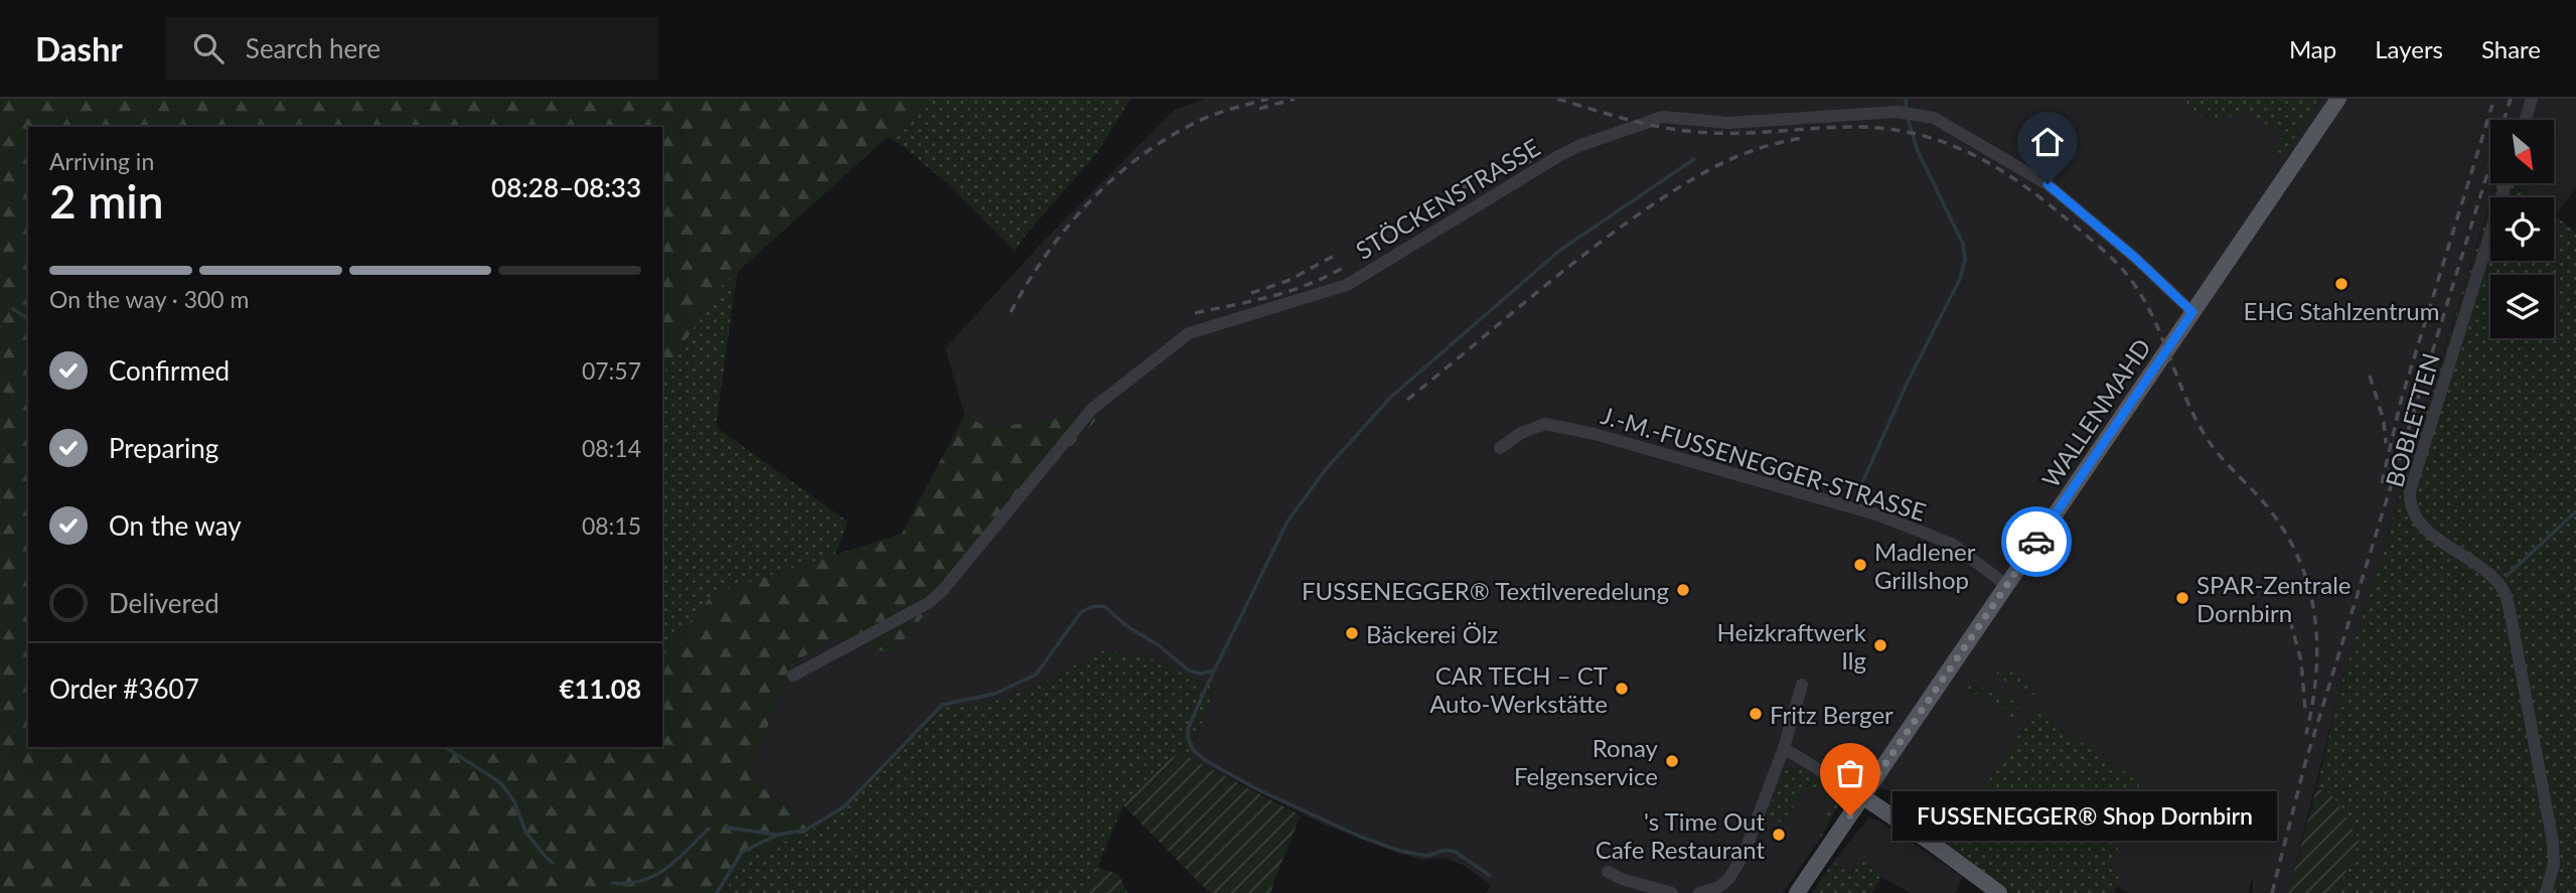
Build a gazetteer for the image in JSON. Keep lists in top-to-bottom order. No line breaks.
{"streets":{"main road":["WALLENMAHD"],"street":["STÖCKENSTRASSE","BOBLETTEN","J.-M.-FUSSENEGGER-STRASSE"]},"crossings":[["STÖCKENSTRASSE","WALLENMAHD"],["WALLENMAHD","J.-M.-FUSSENEGGER-STRASSE"]],"places":["EHG Stahlzentrum","Madlener Grillshop","FUSSENEGGER® Textilveredelung","SPAR-Zentrale Dornbirn","Bäckerei Ölz","Heizkraftwerk Ilg","CAR TECH – CT Auto-Werkstätte","Fritz Berger","Ronay Felgenservice","FUSSENEGGER® Shop Dornbirn","'s Time Out Cafe Restaurant"],"north":"bottom right","page":{"header":"Dashr","search":"Search here","nav":["Map","Layers","Share"],"heading":["2 min","Arriving in","08:28–08:33"],"panel":["Order #3607","€11.08"],"bar":"On the way · 300 m","list":[["Confirmed","07:57"],["Preparing","08:14"],["On the way","08:15"],"Delivered"],"bubble":"FUSSENEGGER® Shop Dornbirn"}}
